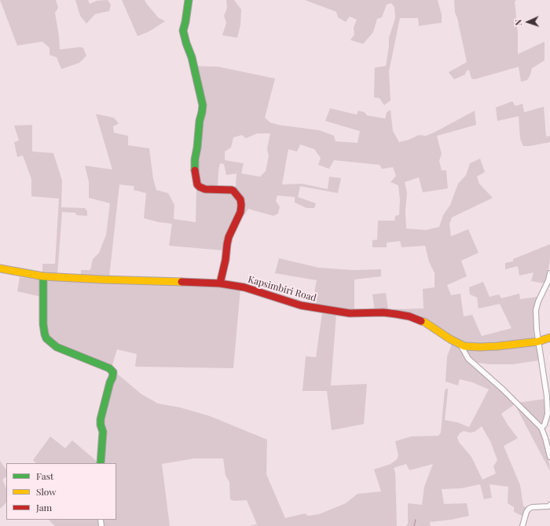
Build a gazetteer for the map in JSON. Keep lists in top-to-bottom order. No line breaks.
{"streets":{"street":["Kapsimbiri Road"]},"legend":["Fast","Slow","Jam"],"north":"left"}
